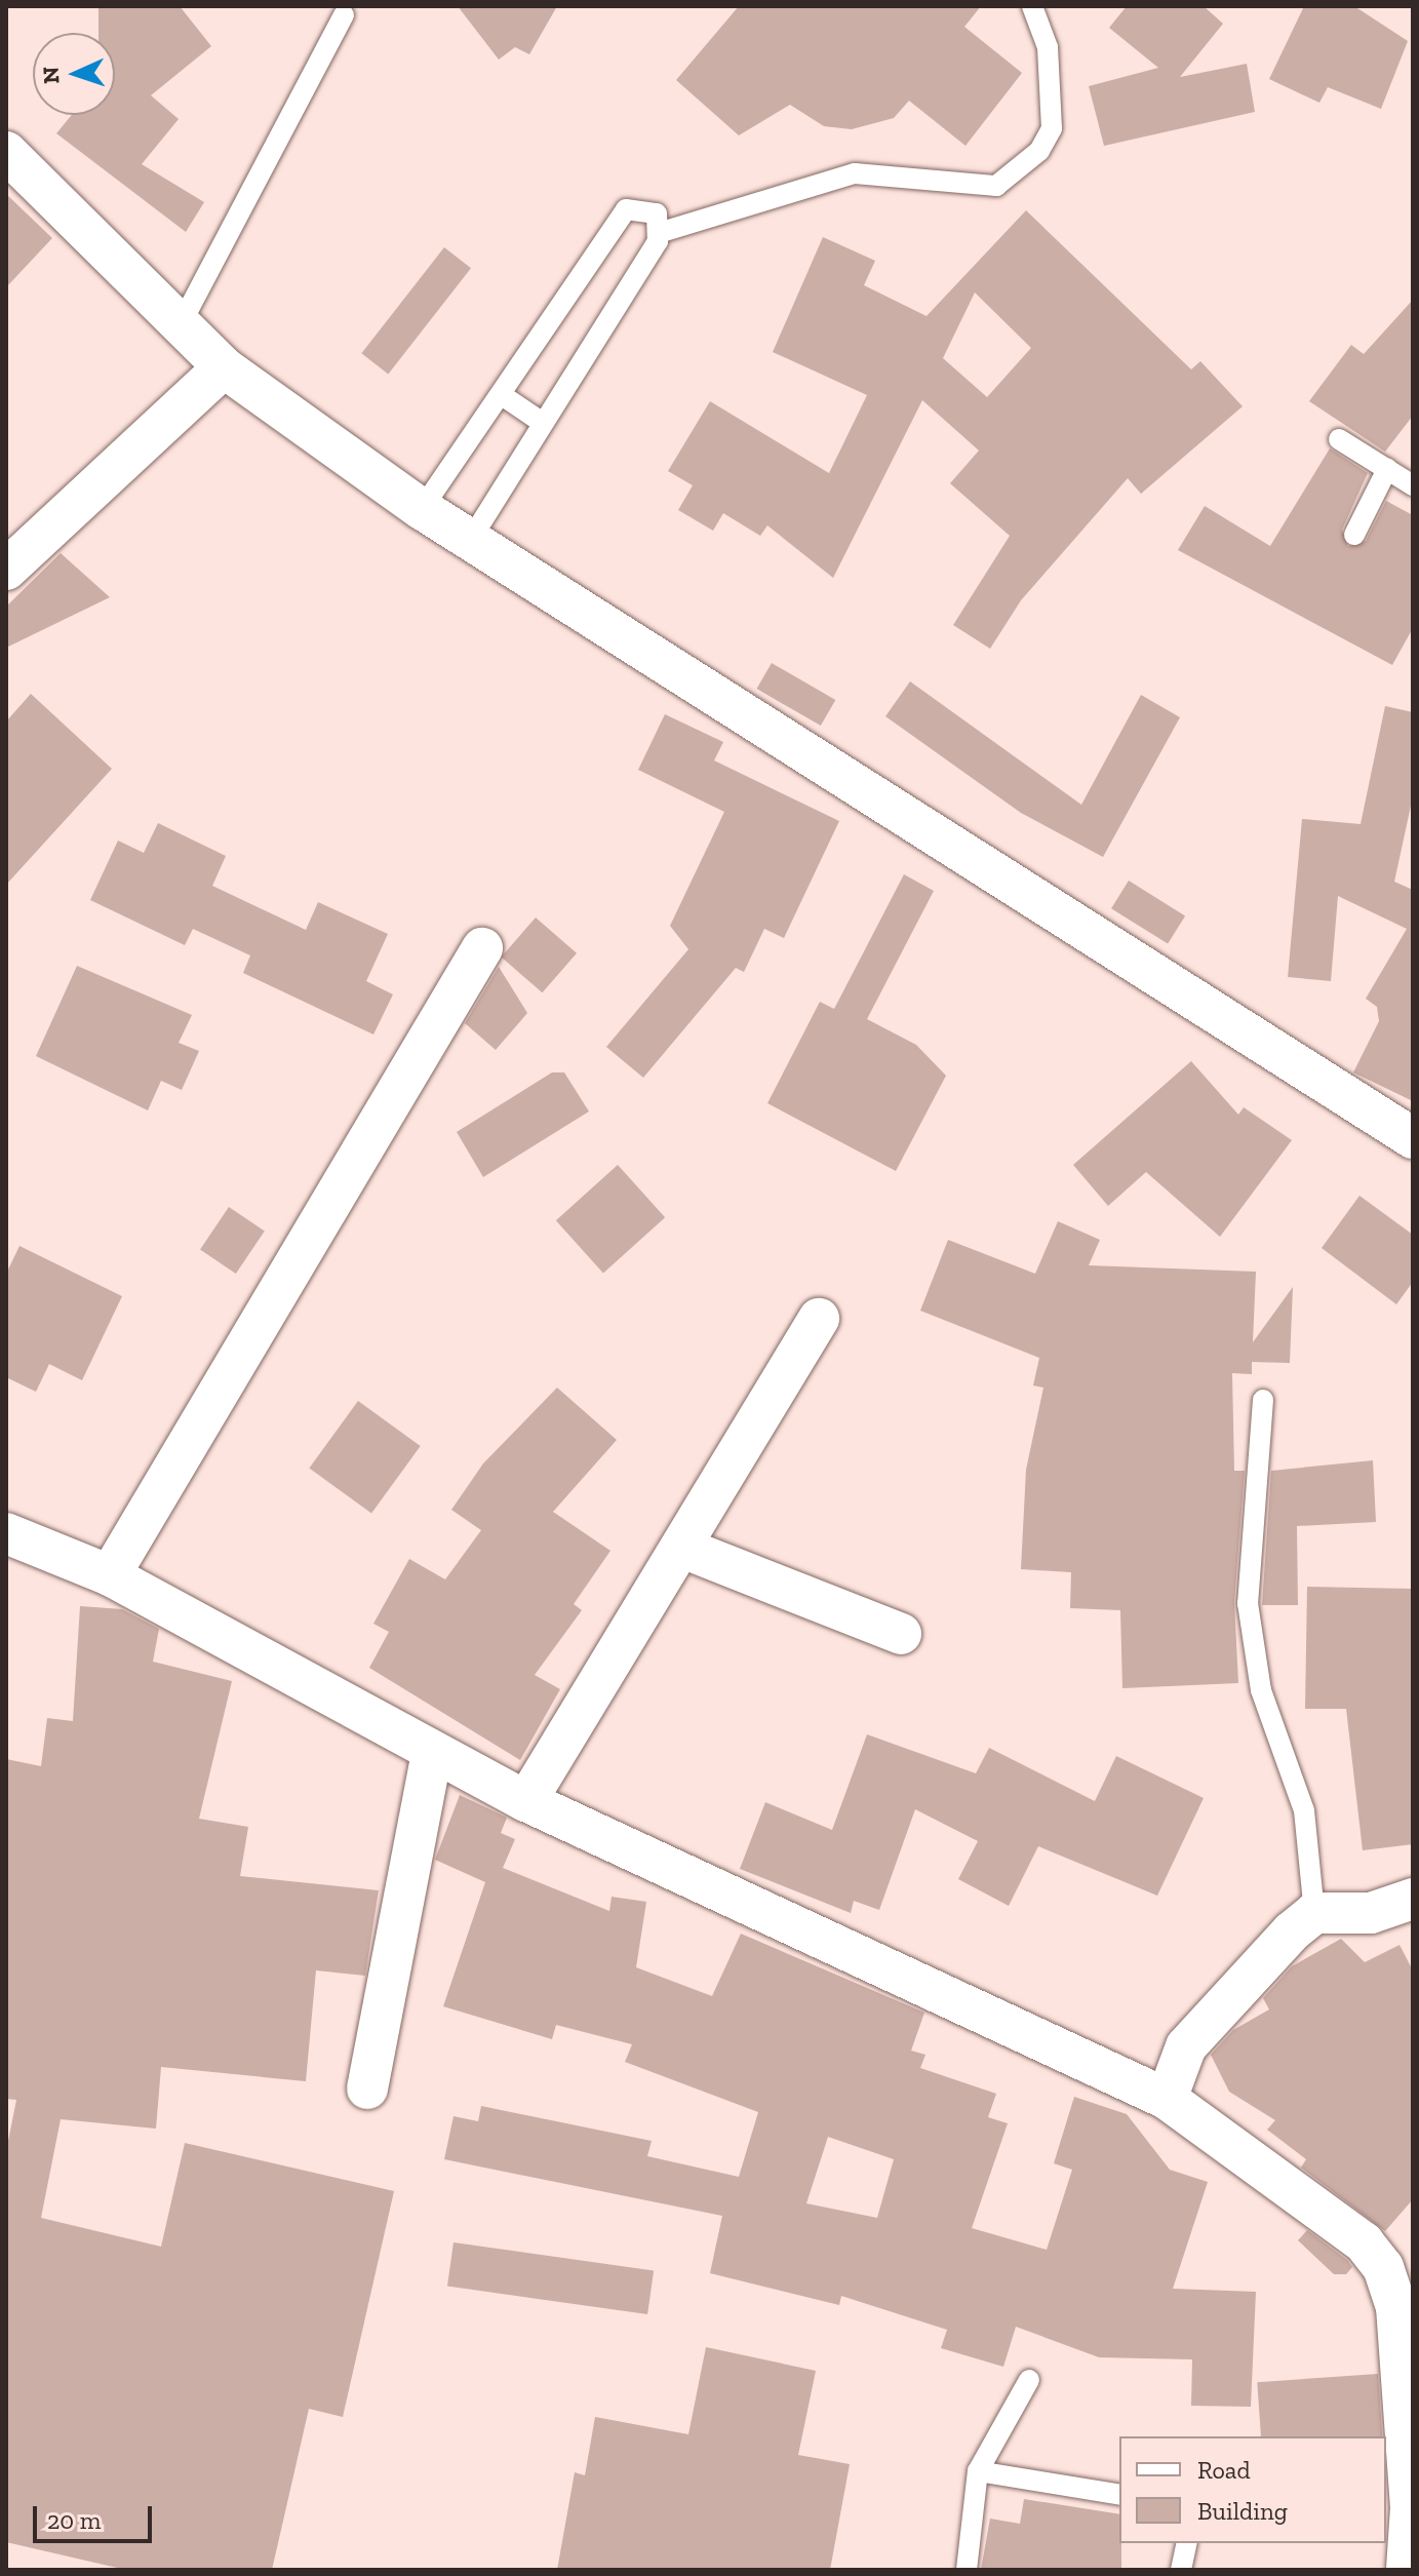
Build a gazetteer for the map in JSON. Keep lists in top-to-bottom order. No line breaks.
{"legend":["Road","Building"],"scale_bar":"20 m","north":"left"}
